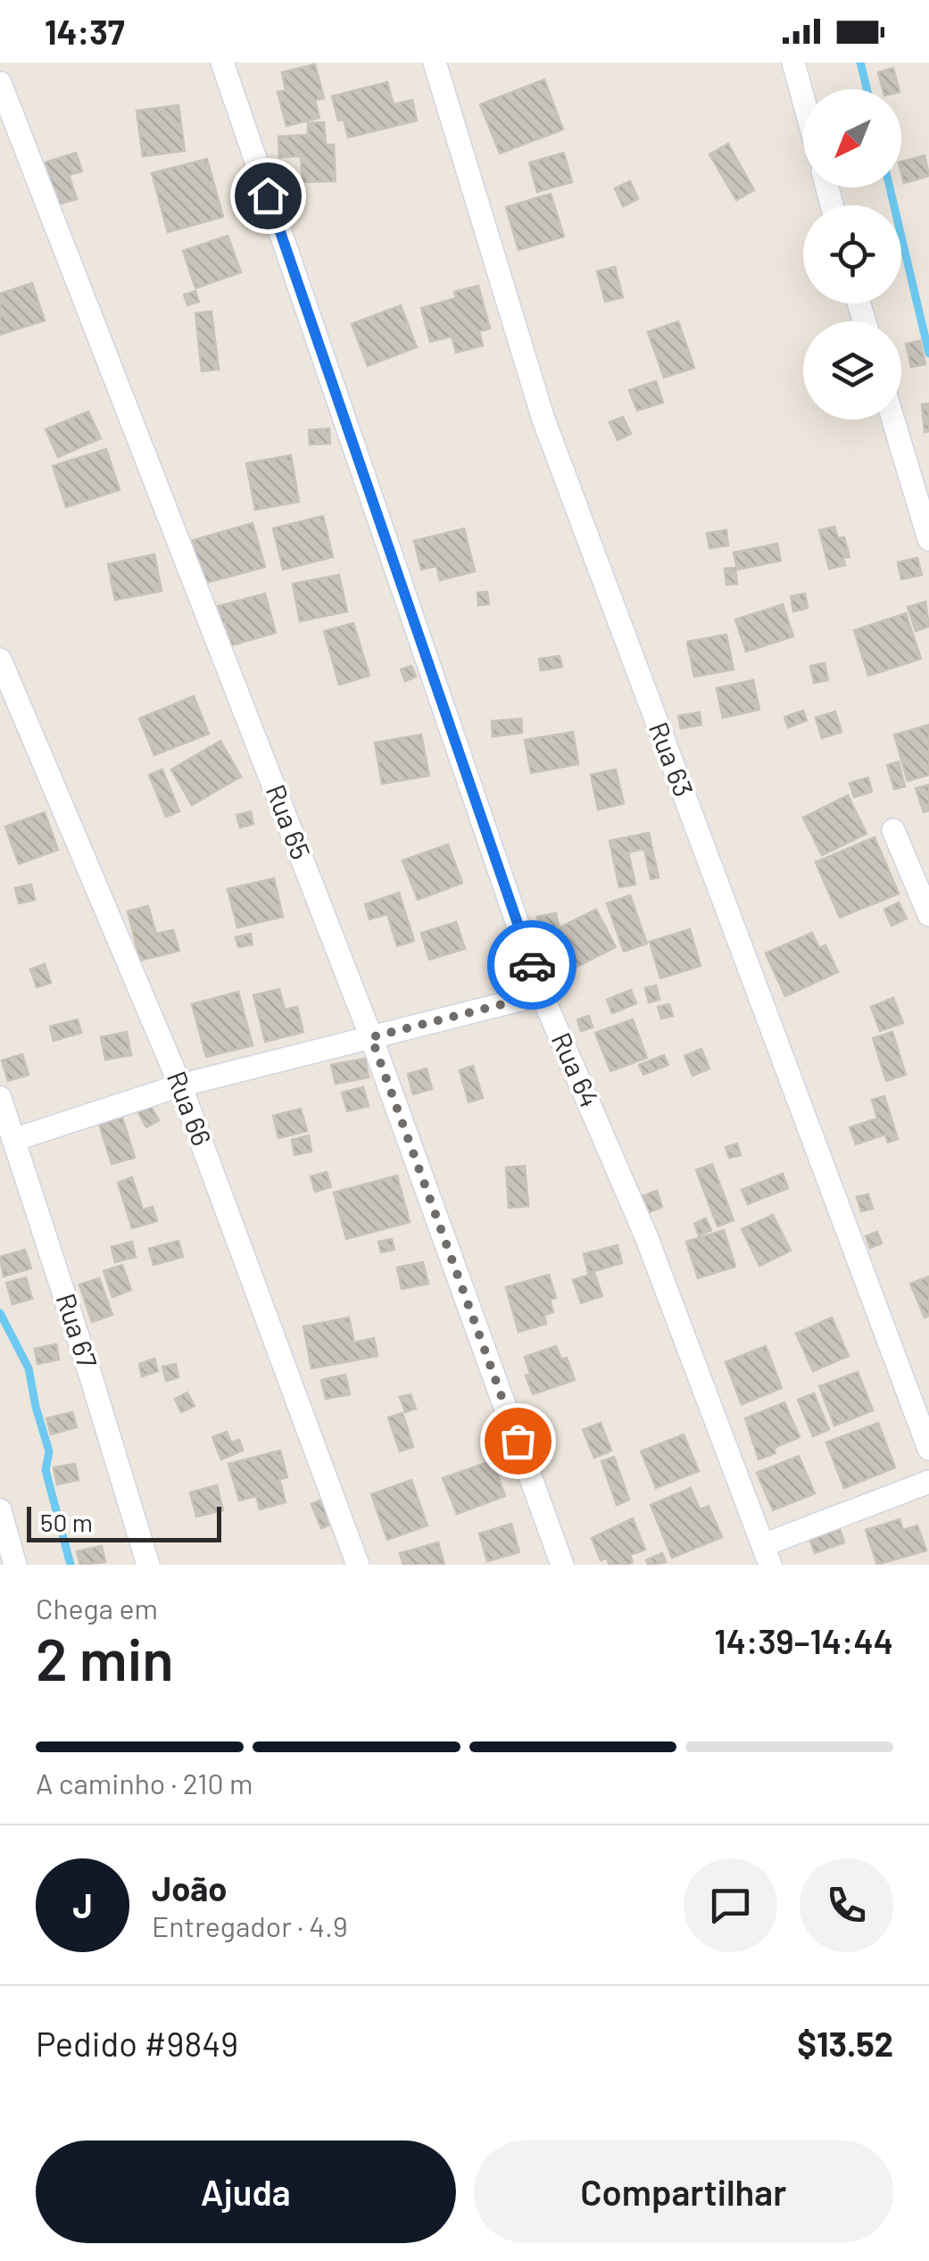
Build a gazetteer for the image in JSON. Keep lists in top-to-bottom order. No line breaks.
{"streets":{"street":["Rua 63","Rua 65","Rua 64","Rua 66","Rua 67"]},"scale_bar":"50 m","north":"bottom left","page":{"status":"14:37","scale":"50 m","heading":["2 min","Chega em","14:39–14:44"],"panel":["João","Entregador · 4.9","Pedido #9849","$13.52"],"bar":"A caminho · 210 m","round":"J","buttons":["Ajuda","Compartilhar"]}}
